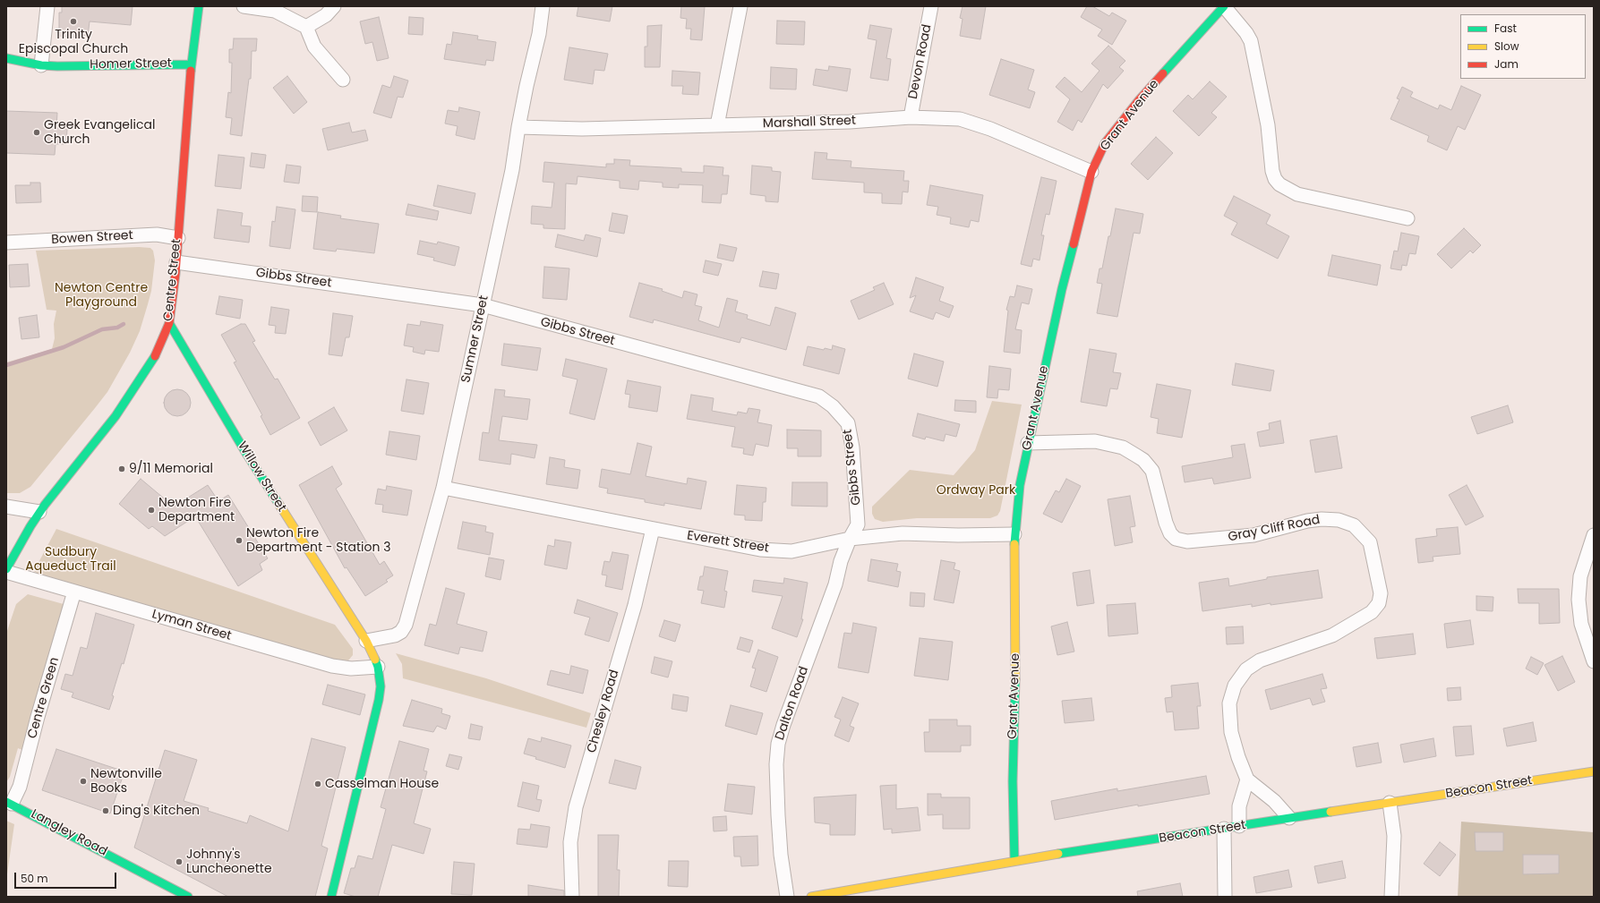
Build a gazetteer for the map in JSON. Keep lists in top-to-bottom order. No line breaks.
{"streets":{"street":["Devon Road","Homer Street","Grant Avenue","Marshall Street","Bowen Street","Gibbs Street","Centre Street","Sumner Street","Willow Street","Gray Cliff Road","Everett Street","Lyman Street","Centre Green","Dalton Road","Chesley Road","Beacon Street","Langley Road"]},"crossings":[["Devon Road","Marshall Street"],["Homer Street","Centre Street"],["Grant Avenue","Marshall Street"],["Grant Avenue","Gray Cliff Road"],["Grant Avenue","Everett Street"],["Grant Avenue","Beacon Street"],["Marshall Street","Sumner Street"],["Bowen Street","Centre Street"],["Gibbs Street","Centre Street"],["Gibbs Street","Sumner Street"],["Gibbs Street","Everett Street"],["Gibbs Street","Dalton Road"],["Centre Street","Willow Street"],["Centre Street","Lyman Street"],["Sumner Street","Willow Street"],["Sumner Street","Everett Street"],["Willow Street","Lyman Street"],["Gray Cliff Road","Beacon Street"],["Everett Street","Dalton Road"],["Everett Street","Chesley Road"],["Lyman Street","Centre Green"],["Centre Green","Langley Road"]],"parks":["Newton Centre Playground","Ordway Park","Sudbury Aqueduct Trail"],"places":["Trinity Episcopal Church","Greek Evangelical Church","9/11 Memorial","Newton Fire Department","Newton Fire Department - Station 3","Newtonville Books","Casselman House","Ding's Kitchen","Johnny's Luncheonette"],"legend":["Fast","Slow","Jam"],"scale_bar":"50 m"}
